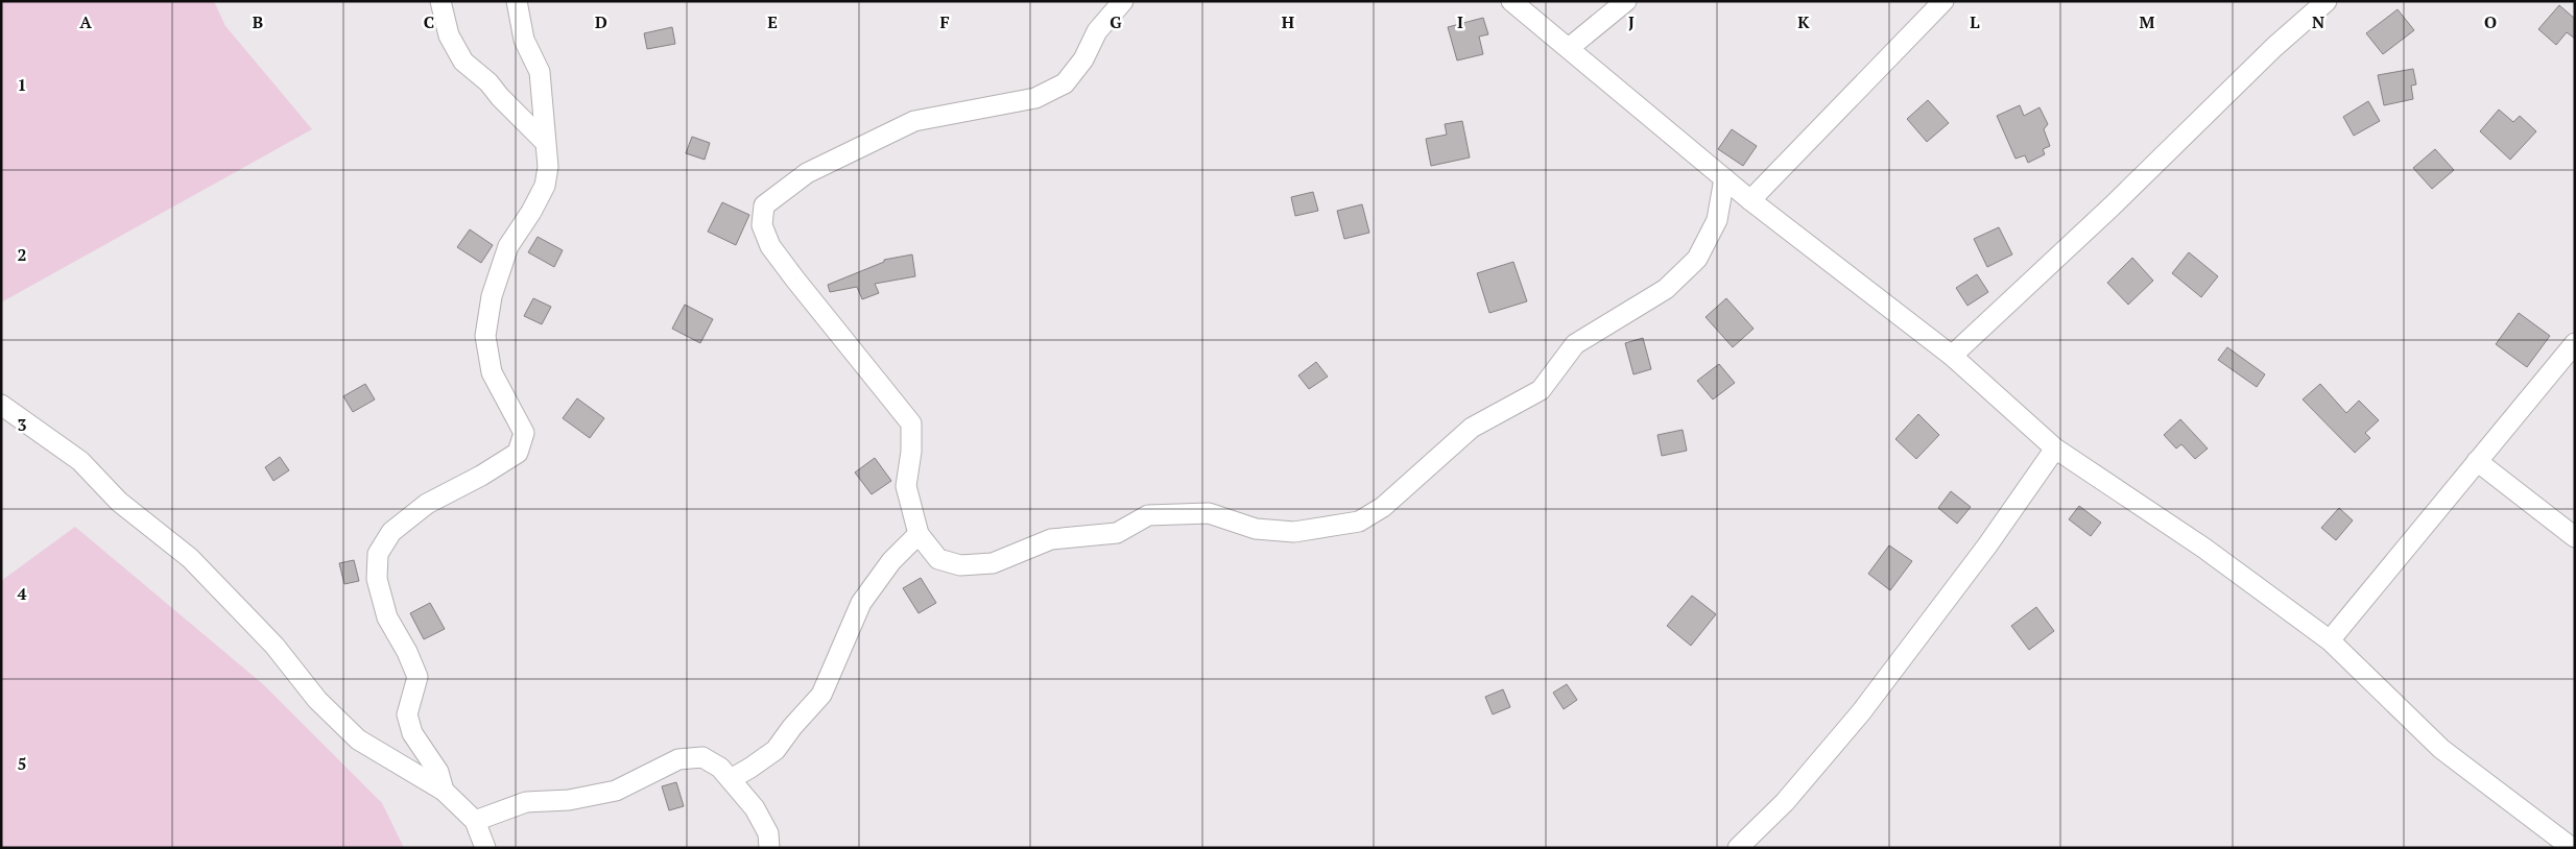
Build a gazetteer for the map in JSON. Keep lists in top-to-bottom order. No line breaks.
{"grid":{"columns":["A","B","C","D","E","F","G","H","I","J","K","L","M","N","O"],"rows":["1","2","3","4","5"]}}
